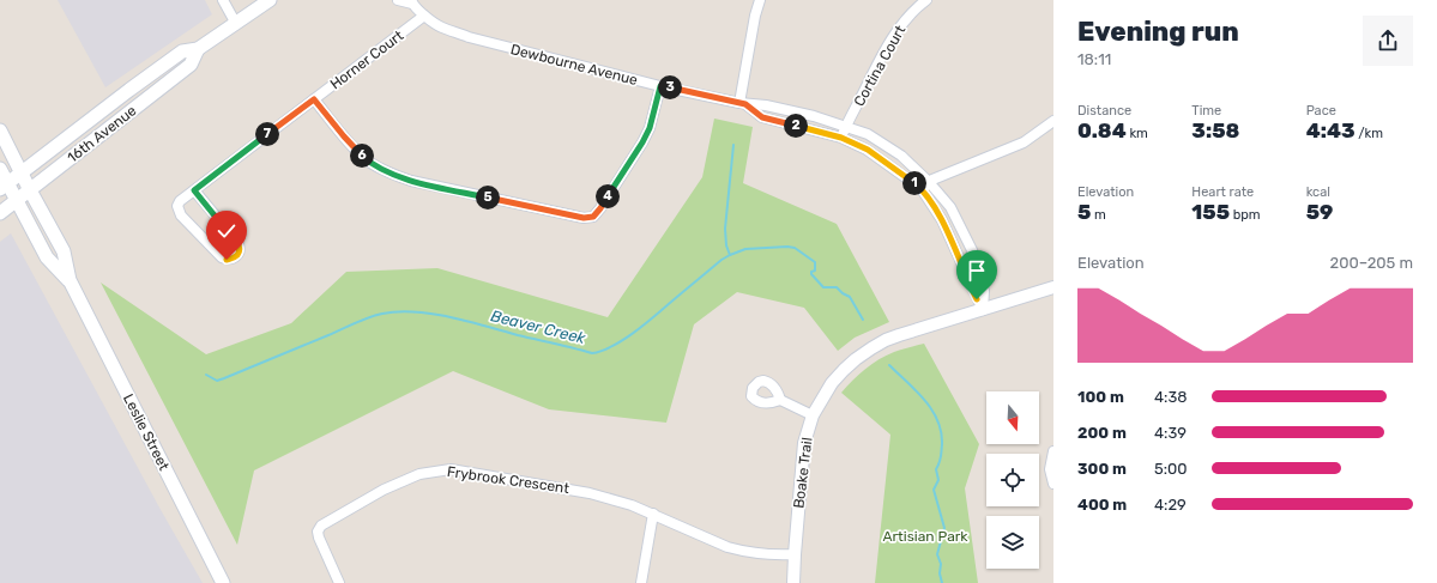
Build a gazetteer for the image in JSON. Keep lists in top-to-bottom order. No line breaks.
{"streets":{"main road":["16th Avenue","Leslie Street"],"street":["Horner Court","Dewbourne Avenue","Cortina Court","Boake Trail","Frybrook Crescent"]},"crossings":[["Horner Court","Dewbourne Avenue"],["Dewbourne Avenue","Cortina Court"],["Dewbourne Avenue","Boake Trail"],["16th Avenue","Leslie Street"],["Boake Trail","Frybrook Crescent"]],"water":["Beaver Creek"],"parks":["Artisian Park"],"north":"bottom","page":{"heading":["Evening run","18:11"],"pins":["3","2","7","6","1","4","5"],"stats":[["Distance","0.84 km"],["Time","3:58"],["Pace","4:43 /km"],["Elevation","5 m"],["Heart rate","155 bpm"],["kcal","59"]],"chart":["Elevation","200–205 m"],"list":[{"name":"100 m","note":"4:38"},{"name":"200 m","note":"4:39"},{"name":"300 m","note":"5:00"},{"name":"400 m","note":"4:29"}]}}
